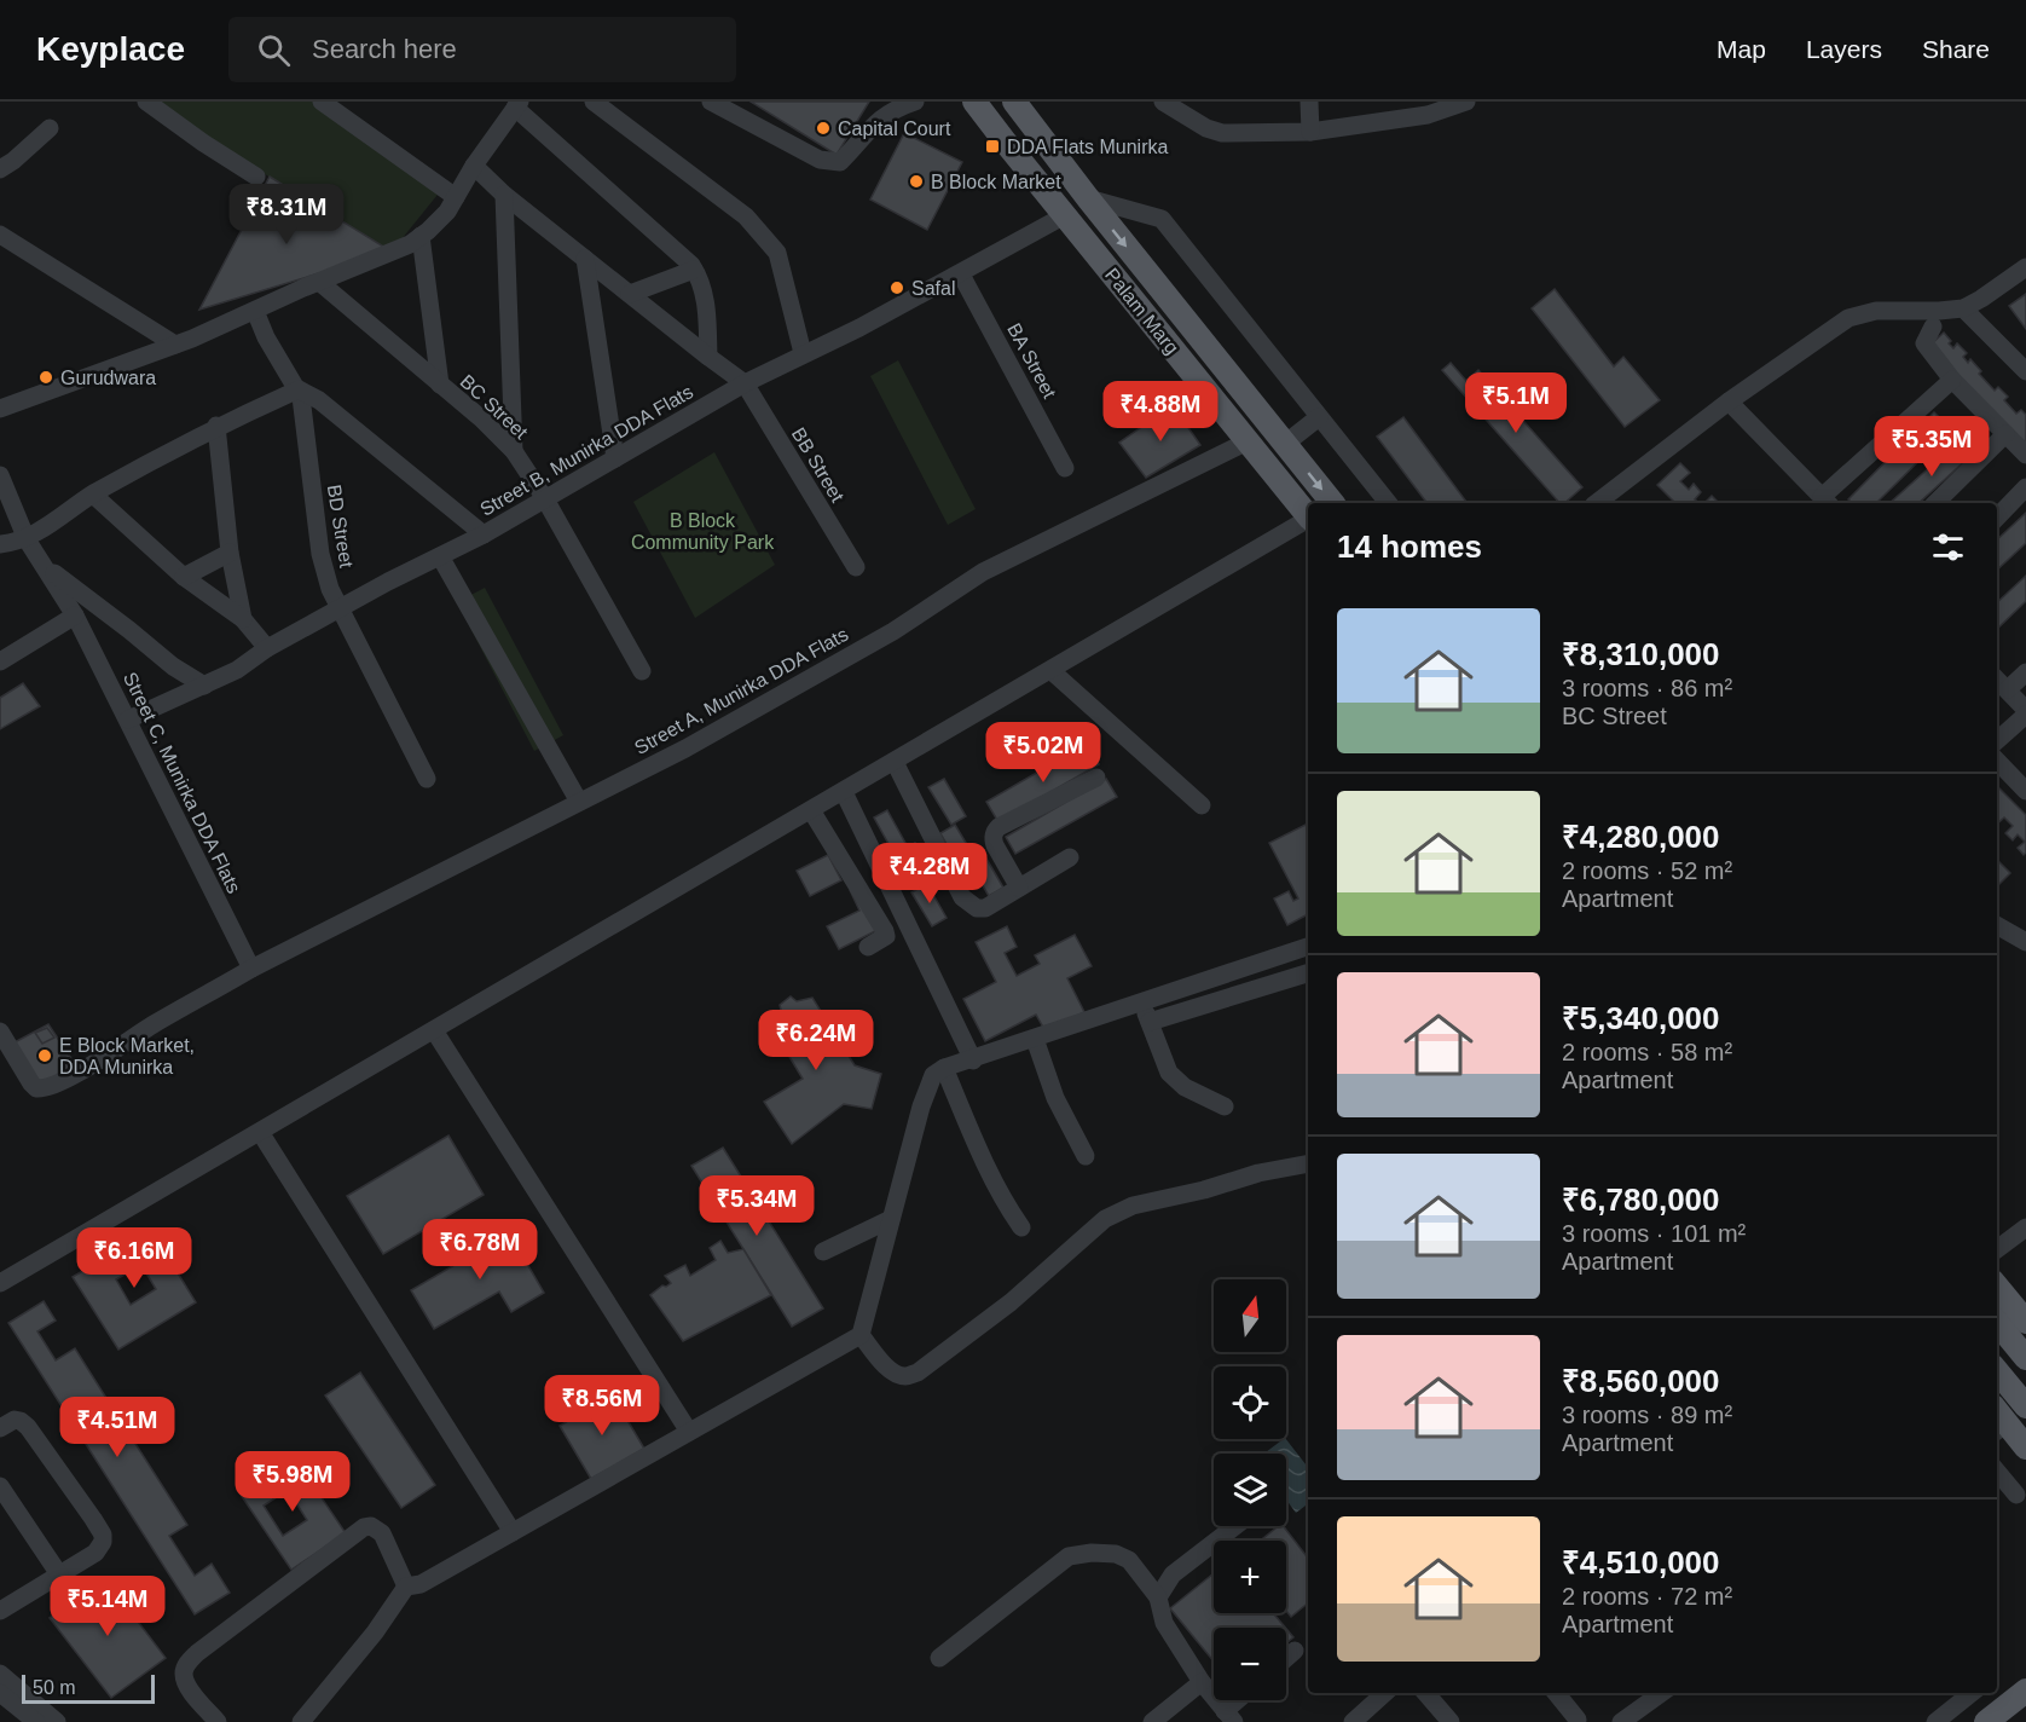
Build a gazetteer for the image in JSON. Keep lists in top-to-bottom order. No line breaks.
{"streets":{"main road":["Palam Marg"],"street":["BA Street","BC Street","Street B, Munirka DDA Flats","BB Street","BD Street","Street A, Munirka DDA Flats","Street C, Munirka DDA Flats"]},"crossings":[["Palam Marg","Street B, Munirka DDA Flats"],["Palam Marg","Street A, Munirka DDA Flats"],["BA Street","Street B, Munirka DDA Flats"],["BC Street","Street B, Munirka DDA Flats"],["Street B, Munirka DDA Flats","BB Street"],["Street B, Munirka DDA Flats","BD Street"],["Street B, Munirka DDA Flats","Street C, Munirka DDA Flats"],["Street A, Munirka DDA Flats","Street C, Munirka DDA Flats"]],"parks":["B Block Community Park"],"places":{"other":["Capital Court","B Block Market","Safal","Gurudwara","E Block Market, DDA Munirka"],"transit":["DDA Flats Munirka"]},"scale_bar":"50 m","north":"top","page":{"header":"Keyplace","search":"Search here","nav":["Map","Layers","Share"],"price":["₹8.31M","₹5.1M","₹4.88M","₹5.35M","₹5.02M","₹4.28M","₹6.24M","₹5.34M","₹6.78M","₹6.16M","₹8.56M","₹4.51M","₹5.98M","₹5.14M"],"heading":"14 homes","list":[{"name":"₹8,310,000","note":"3 rooms · 86 m² · BC Street"},{"name":"₹4,280,000","note":"2 rooms · 52 m² · Apartment"},{"name":"₹5,340,000","note":"2 rooms · 58 m² · Apartment"},{"name":"₹6,780,000","note":"3 rooms · 101 m² · Apartment"},{"name":"₹8,560,000","note":"3 rooms · 89 m² · Apartment"},{"name":"₹4,510,000","note":"2 rooms · 72 m² · Apartment"}],"map_buttons":["+","−"],"scale":"50 m"}}
